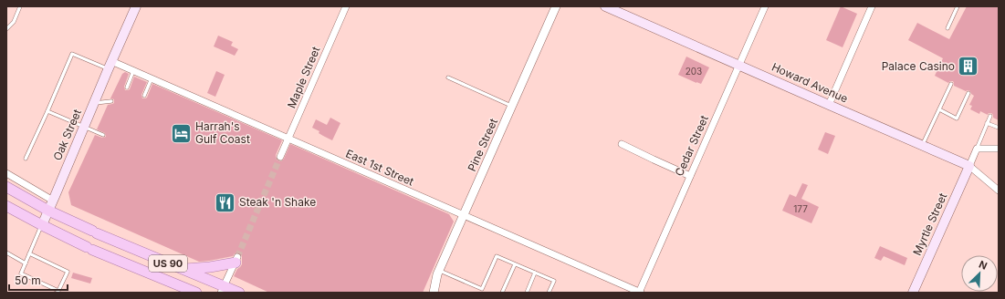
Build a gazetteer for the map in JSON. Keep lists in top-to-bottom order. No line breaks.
{"streets":{"main road":["Howard Avenue","Oak Street","Myrtle Street","US 90"],"street":["Maple Street","Pine Street","Cedar Street","East 1st Street"]},"crossings":[["Maple Street","East 1st Street"],["Howard Avenue","Cedar Street"],["Howard Avenue","Myrtle Street"],["Oak Street","East 1st Street"],["Oak Street","US 90"],["Pine Street","East 1st Street"],["Cedar Street","East 1st Street"]],"places":{"building":["Palace Casino"],"hotel":["Harrah's Gulf Coast"],"restaurant":["Steak 'n Shake"]},"house_numbers":["203","177"],"scale_bar":"50 m","north":"top right"}
